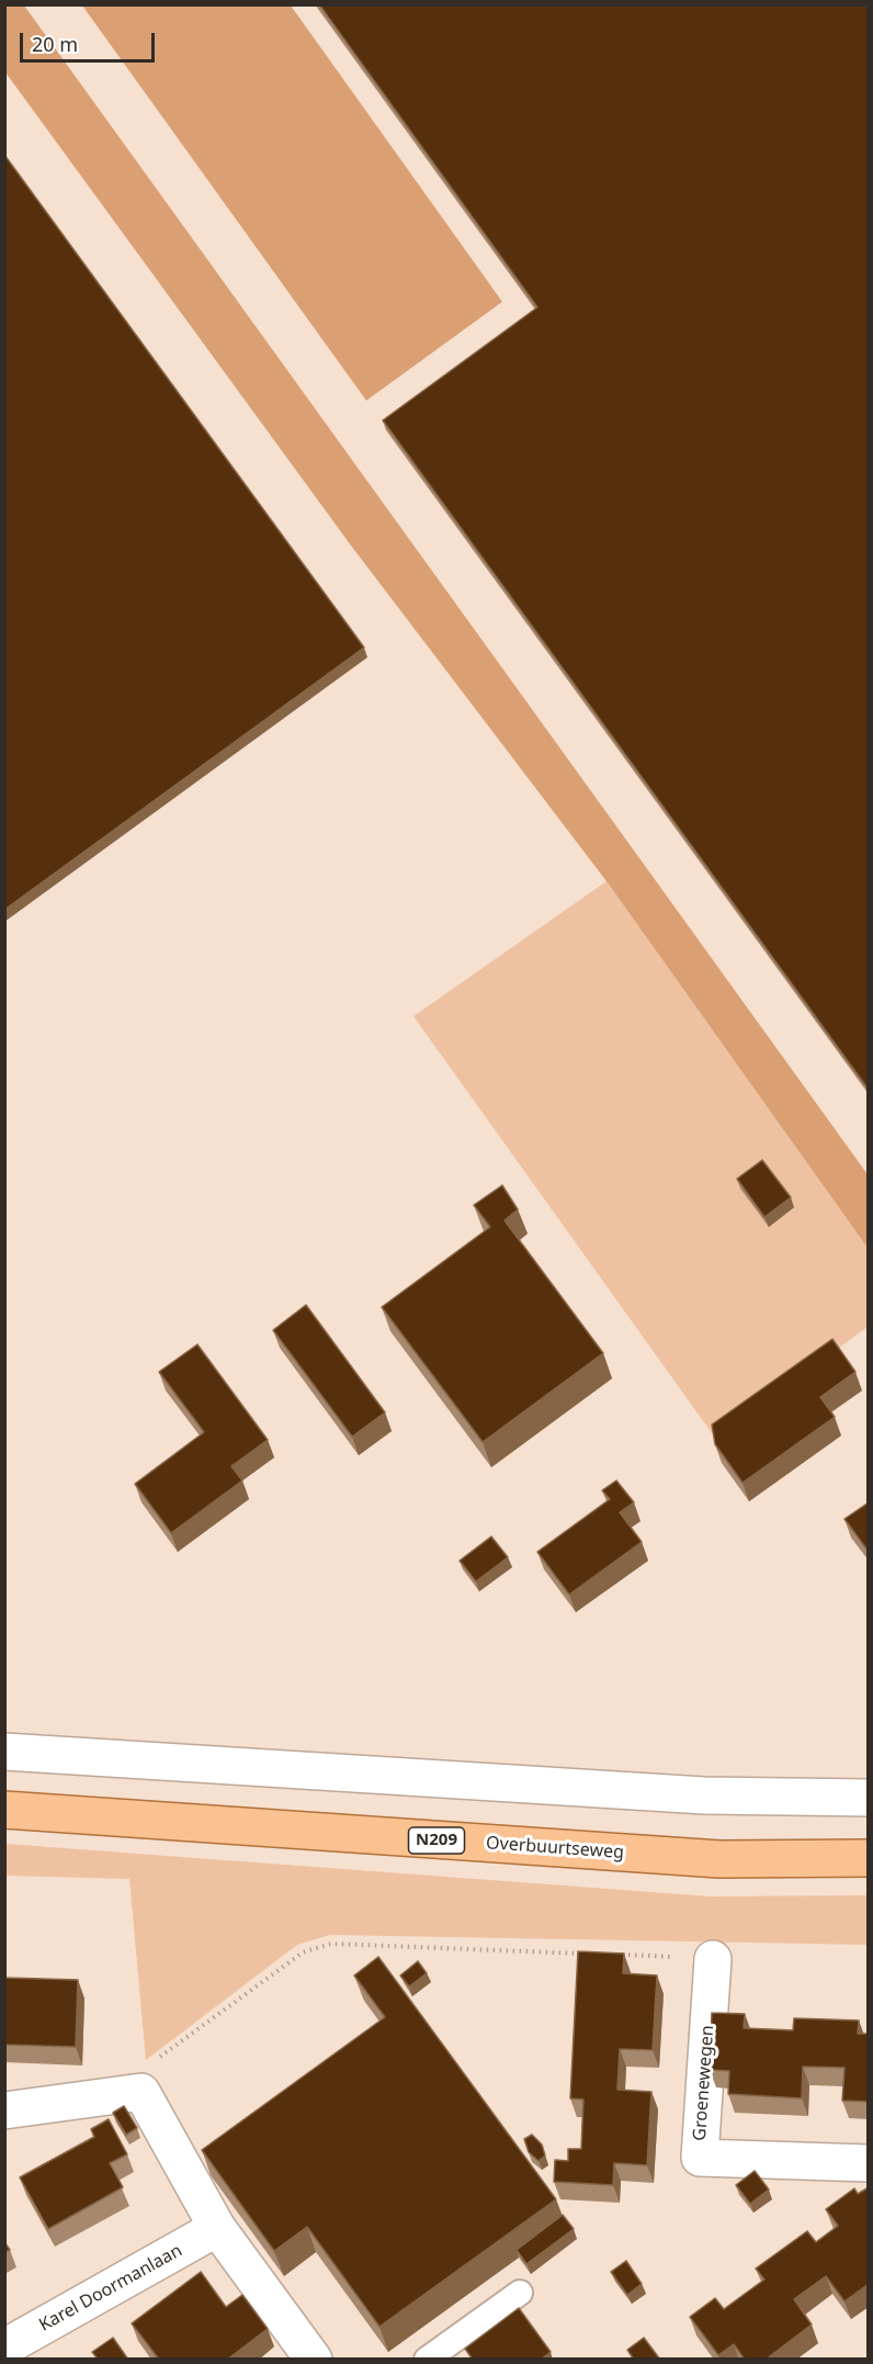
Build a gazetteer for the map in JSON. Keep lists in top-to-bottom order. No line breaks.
{"streets":{"main road":["N209","Overbuurtseweg"],"street":["Groenewegen","Karel Doormanlaan"]},"scale_bar":"20 m"}
